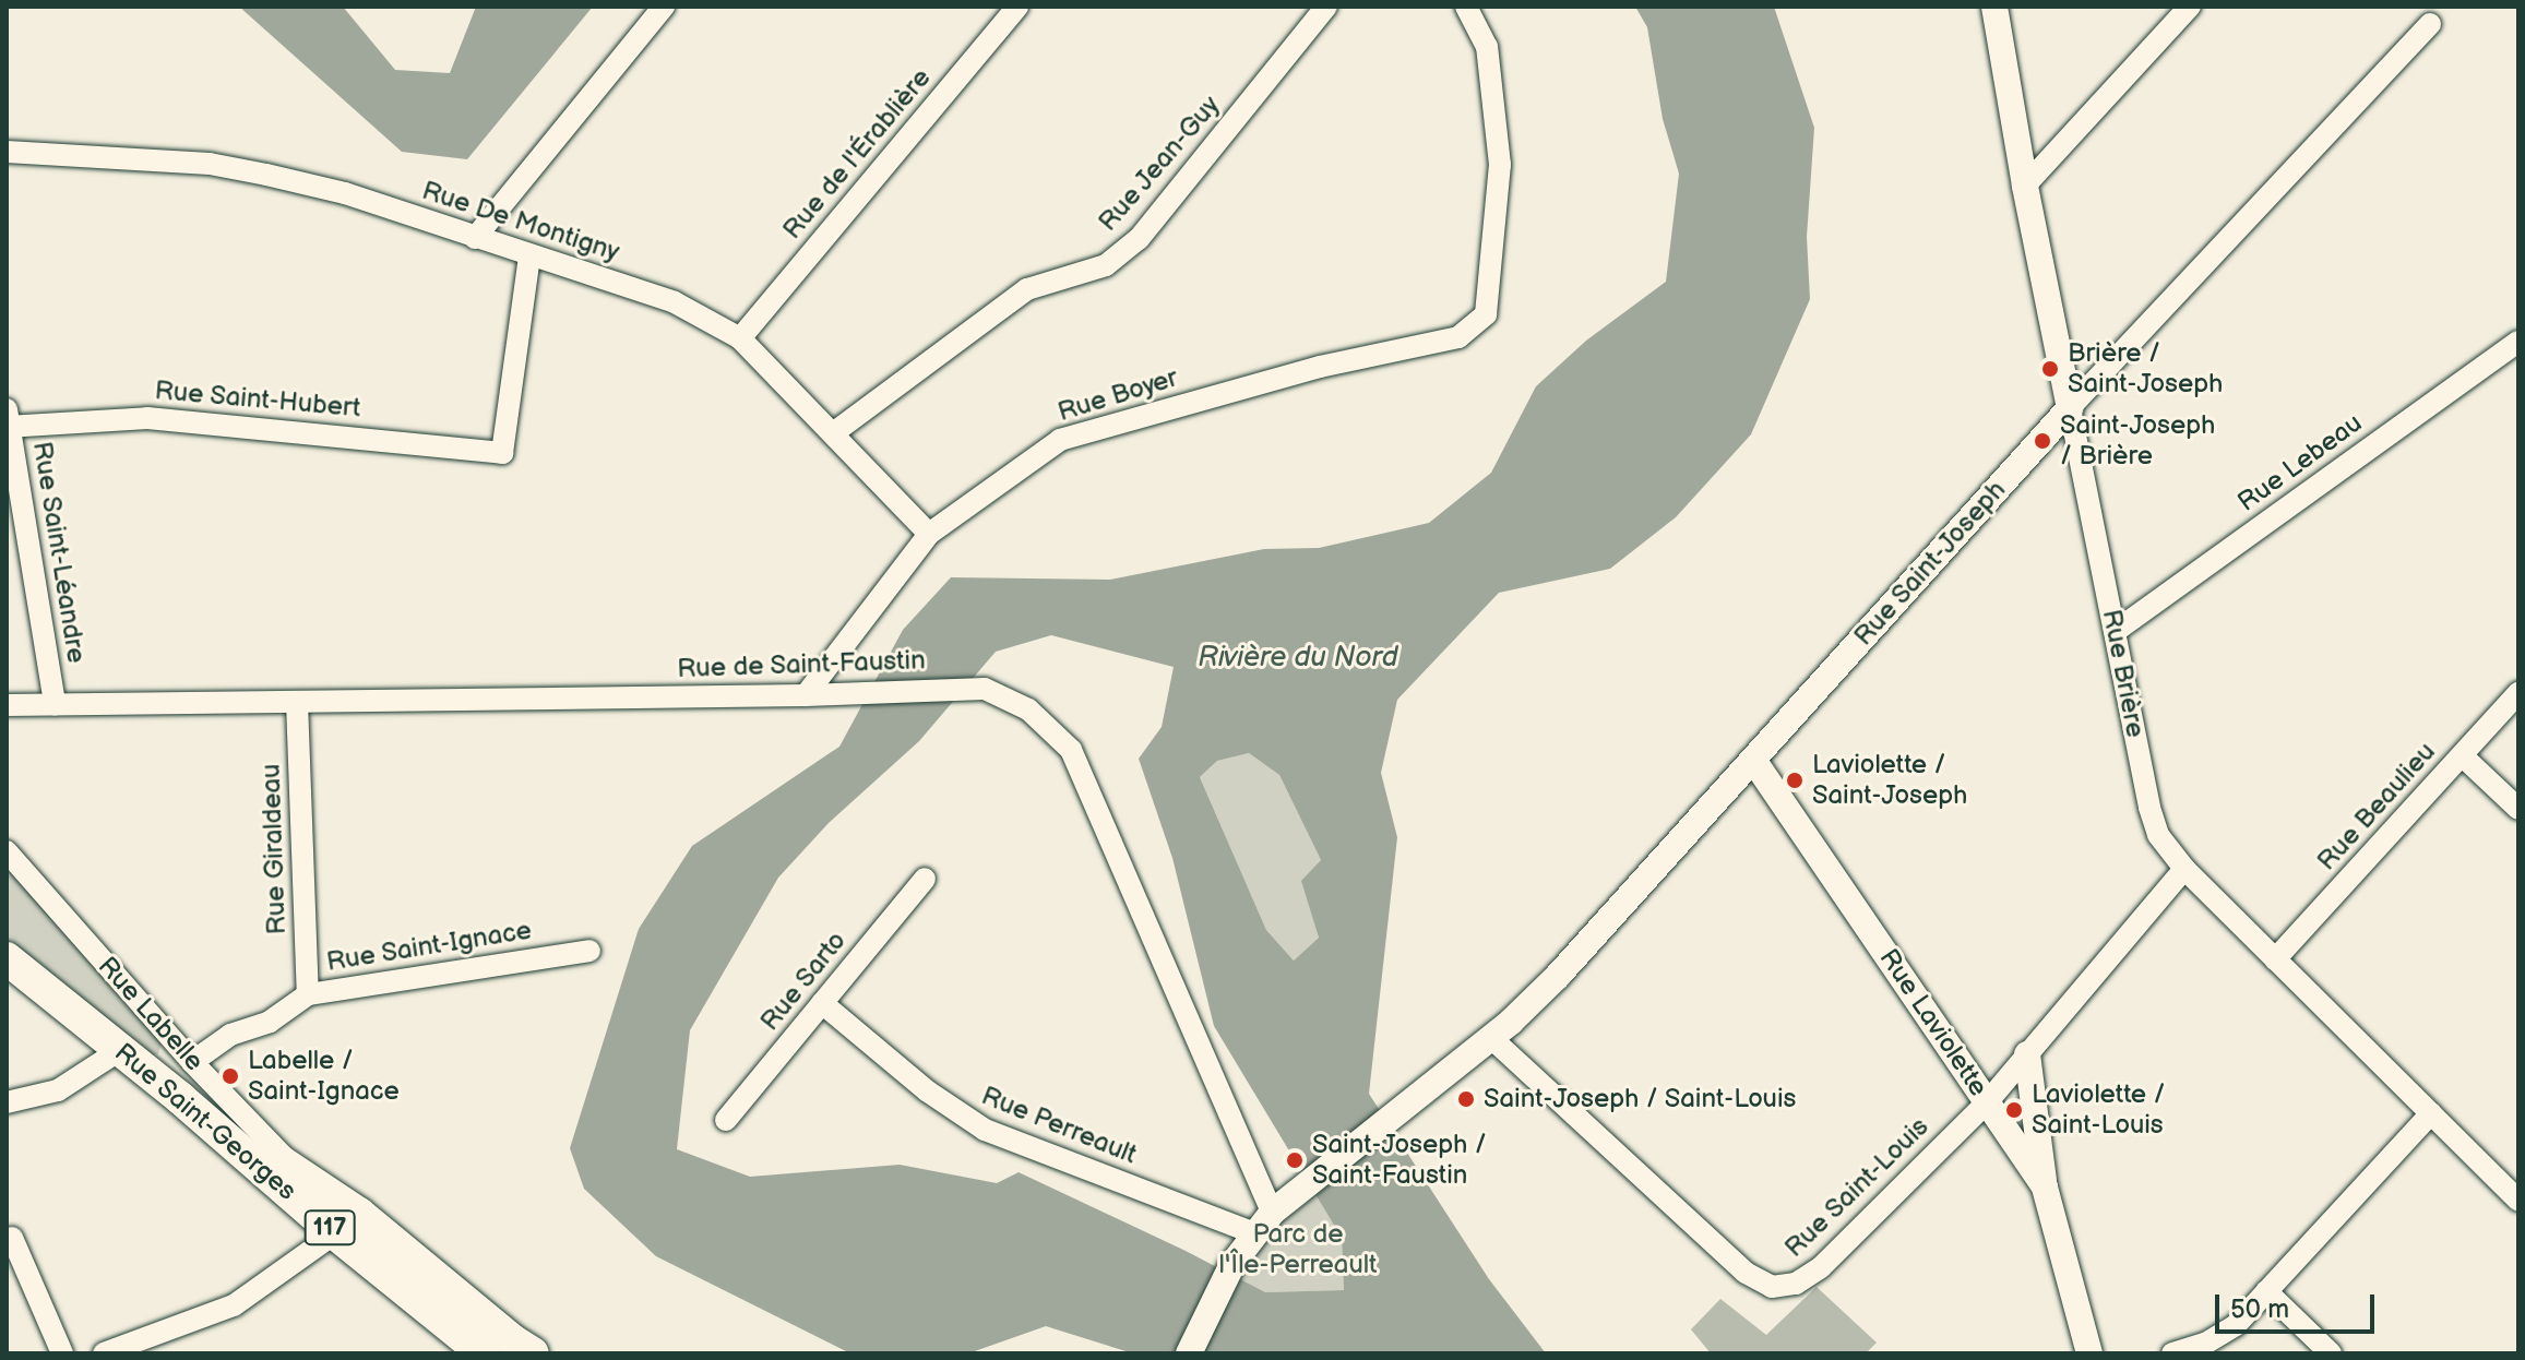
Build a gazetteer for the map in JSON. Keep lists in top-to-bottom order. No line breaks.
{"streets":{"main road":["Rue Labelle","Rue Saint-Georges","117"],"street":["Rue de l'Érablière","Rue Jean-Guy","Rue De Montigny","Rue Boyer","Rue Saint-Hubert","Rue Lebeau","Rue Saint-Léandre","Rue Saint-Joseph","Rue de Saint-Faustin","Rue Brière","Rue Beaulieu","Rue Giraldeau","Rue Saint-Ignace","Rue Sarto","Rue Laviolette","Rue Perreault","Rue Saint-Louis"]},"crossings":[["Rue de l'Érablière","Rue De Montigny"],["Rue Jean-Guy","Rue De Montigny"],["Rue De Montigny","Rue Boyer"],["Rue De Montigny","Rue Saint-Hubert"],["Rue Boyer","Rue de Saint-Faustin"],["Rue Saint-Hubert","Rue Saint-Léandre"],["Rue Lebeau","Rue Brière"],["Rue Saint-Léandre","Rue de Saint-Faustin"],["Rue Saint-Joseph","Rue de Saint-Faustin"],["Rue Saint-Joseph","Rue Brière"],["Rue Saint-Joseph","Rue Laviolette"],["Rue Saint-Joseph","Rue Saint-Louis"],["Rue de Saint-Faustin","Rue Giraldeau"],["Rue Brière","Rue Beaulieu"],["Rue Brière","Rue Saint-Louis"],["Rue Giraldeau","Rue Saint-Ignace"],["Rue Saint-Ignace","Rue Labelle"],["Rue Sarto","Rue Perreault"],["Rue Labelle","Rue Saint-Georges"],["Rue Laviolette","Rue Saint-Louis"]],"water":["Rivière du Nord"],"parks":["Parc de l'Île-Perreault"],"places":["Brière / Saint-Joseph","Saint-Joseph / Brière","Laviolette / Saint-Joseph","Labelle / Saint-Ignace","Saint-Joseph / Saint-Louis","Laviolette / Saint-Louis","Saint-Joseph / Saint-Faustin"],"scale_bar":"50 m"}
